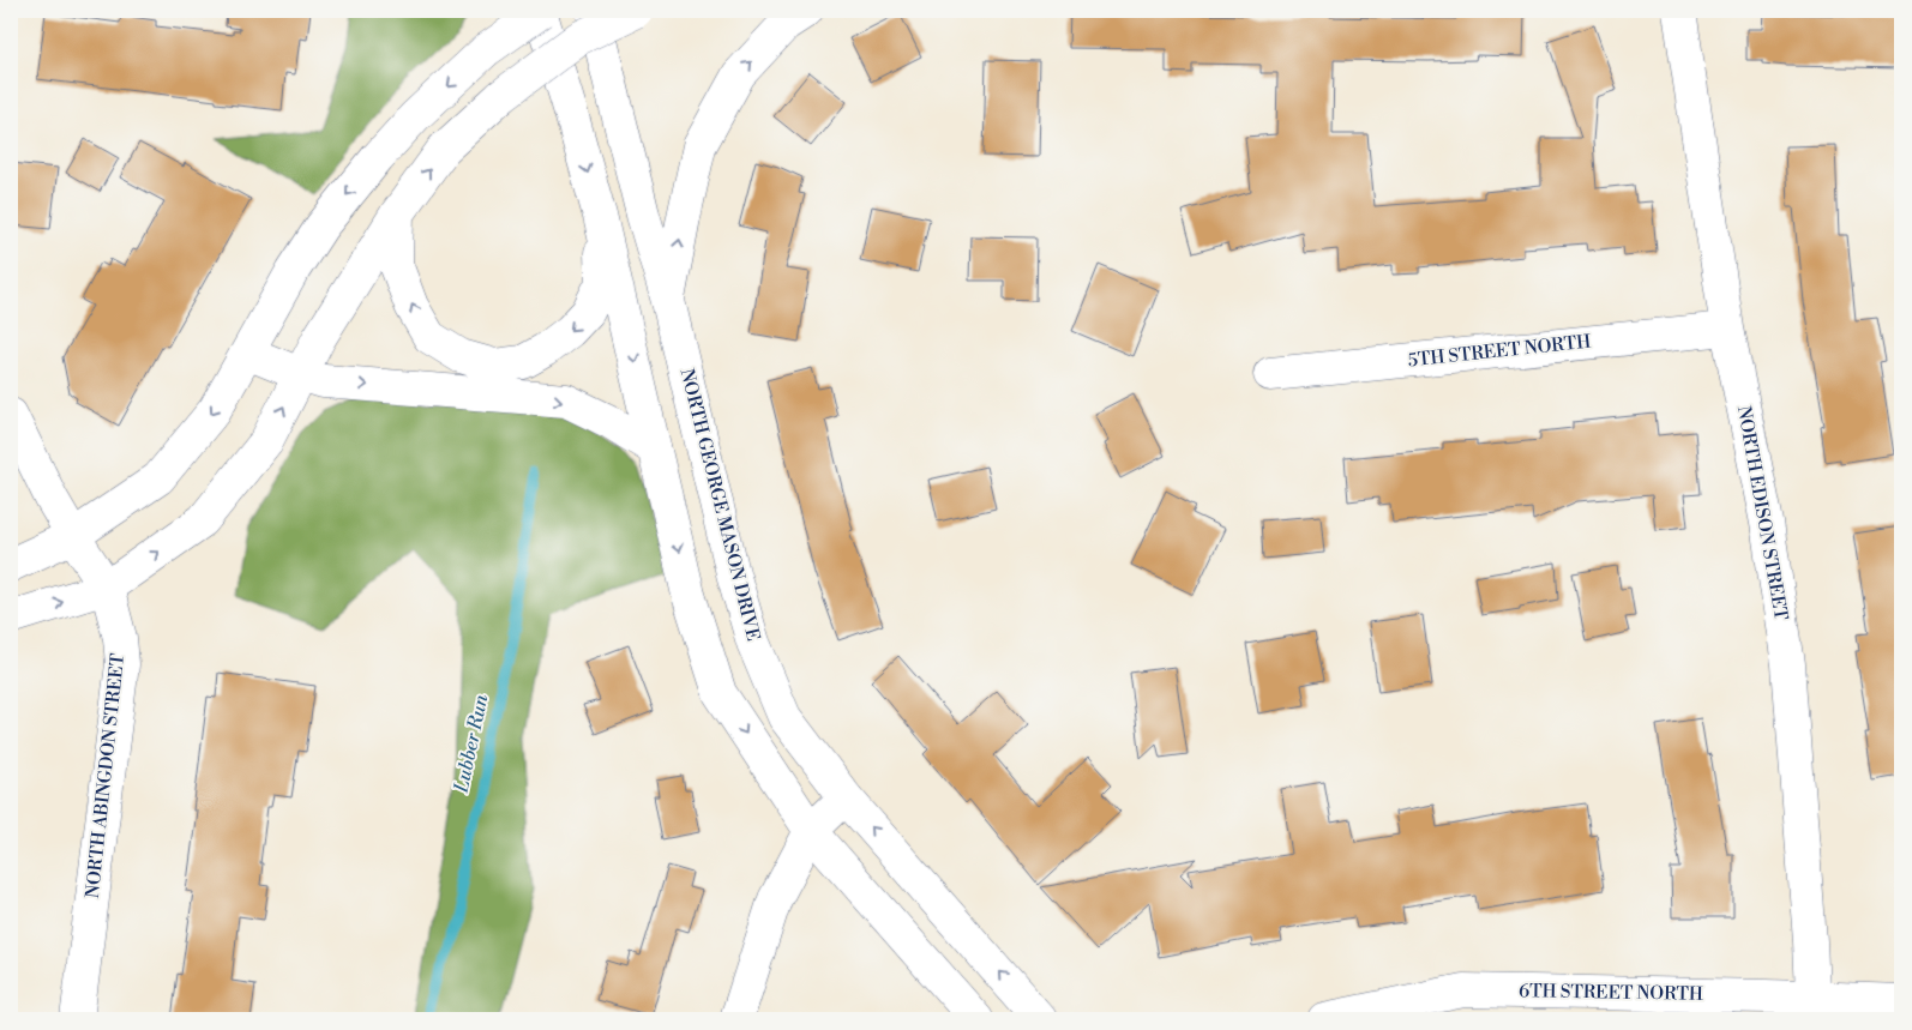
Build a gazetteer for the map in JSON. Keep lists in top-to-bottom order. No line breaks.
{"streets":{"main road":["5TH STREET NORTH","NORTH GEORGE MASON DRIVE","NORTH EDISON STREET","NORTH ABINGDON STREET","6TH STREET NORTH"]},"crossings":[["5TH STREET NORTH","NORTH EDISON STREET"],["NORTH EDISON STREET","6TH STREET NORTH"]],"water":["Lubber Run"]}
